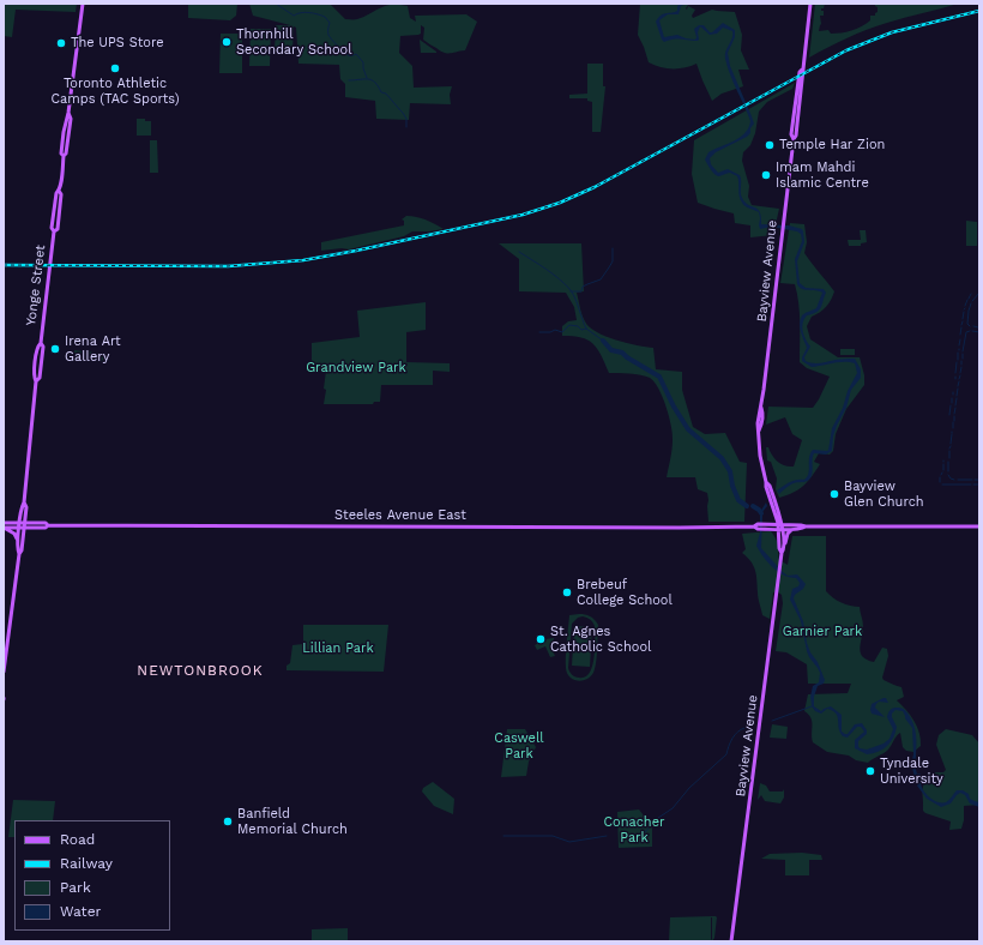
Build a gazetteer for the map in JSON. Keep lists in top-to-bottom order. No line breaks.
{"streets":{"main road":["Bayview Avenue","Yonge Street","Steeles Avenue East"]},"crossings":[["Bayview Avenue","Steeles Avenue East"],["Yonge Street","Steeles Avenue East"]],"districts":["NEWTONBROOK"],"parks":["Grandview Park","Garnier Park","Lillian Park","Caswell Park","Conacher Park"],"places":["Thornhill Secondary School","The UPS Store","Toronto Athletic Camps (TAC Sports)","Temple Har Zion","Imam Mahdi Islamic Centre","Irena Art Gallery","Bayview Glen Church","Brebeuf College School","St. Agnes Catholic School","Tyndale University","Banfield Memorial Church"],"legend":["Road","Railway","Park","Water"]}
